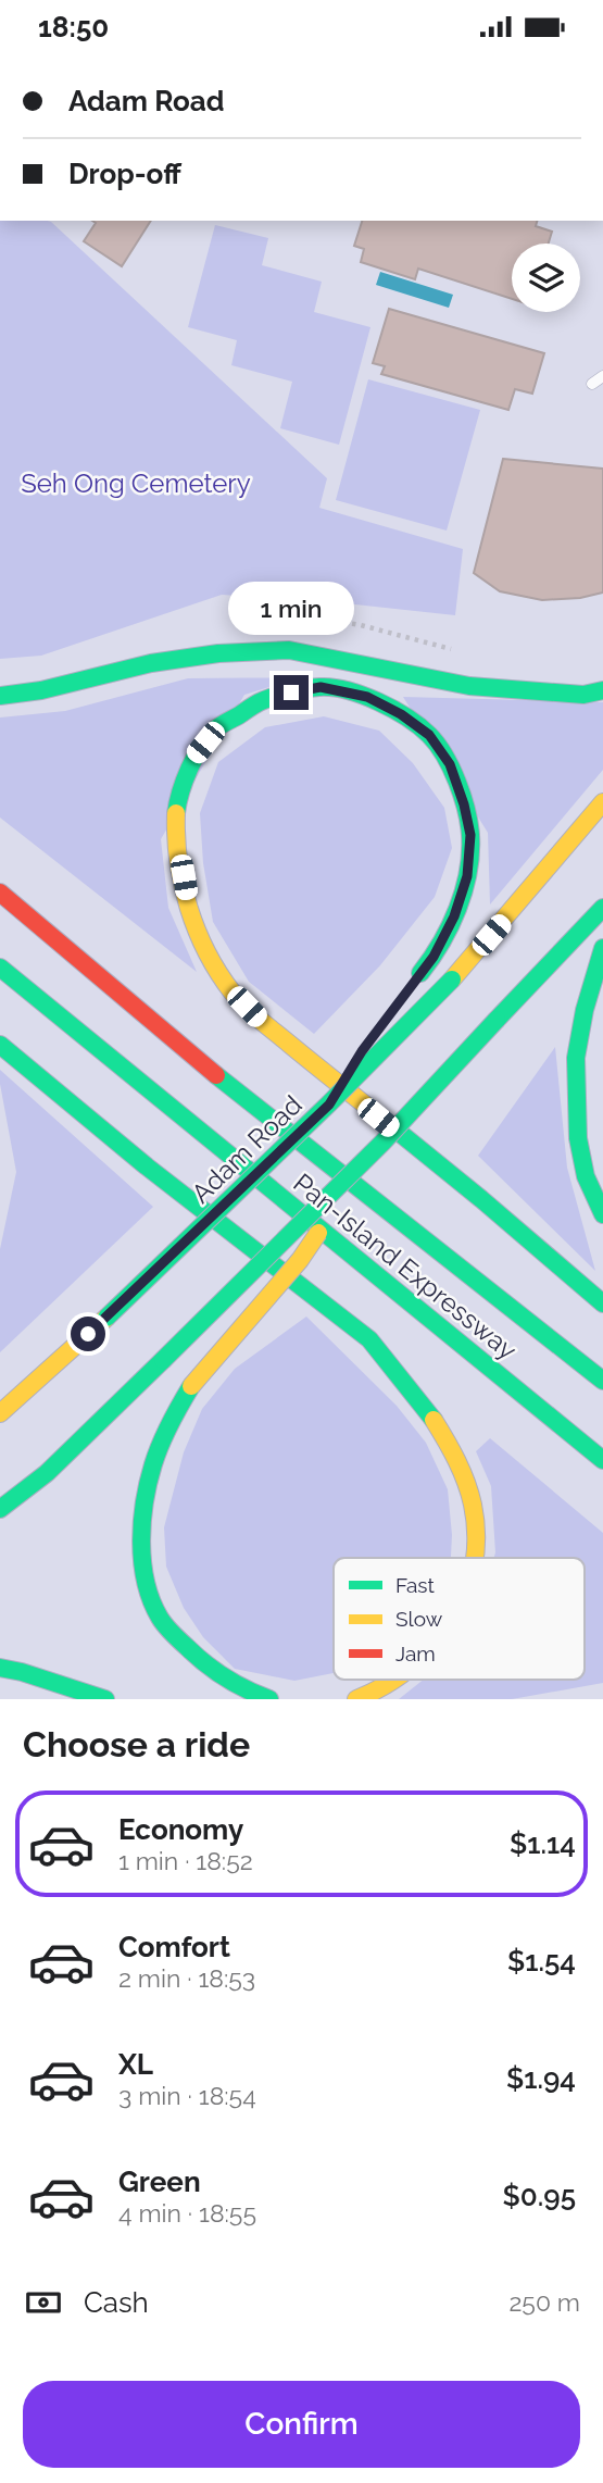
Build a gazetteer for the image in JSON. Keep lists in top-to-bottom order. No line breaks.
{"streets":{"highway":["Adam Road","Pan-Island Expressway"]},"parks":["Seh Ong Cemetery"],"legend":["Fast","Slow","Jam"],"page":{"status":"18:50","banner":["Adam Road","Drop-off"],"bubble":"1 min","heading":"Choose a ride","list":[{"name":"Economy","note":"1 min · 18:52","value":"$1.14"},{"name":"Comfort","note":"2 min · 18:53","value":"$1.54"},{"name":"XL","note":"3 min · 18:54","value":"$1.94"},{"name":"Green","note":"4 min · 18:55","value":"$0.95"}],"pay":["Cash","250 m"],"buttons":"Confirm"}}
